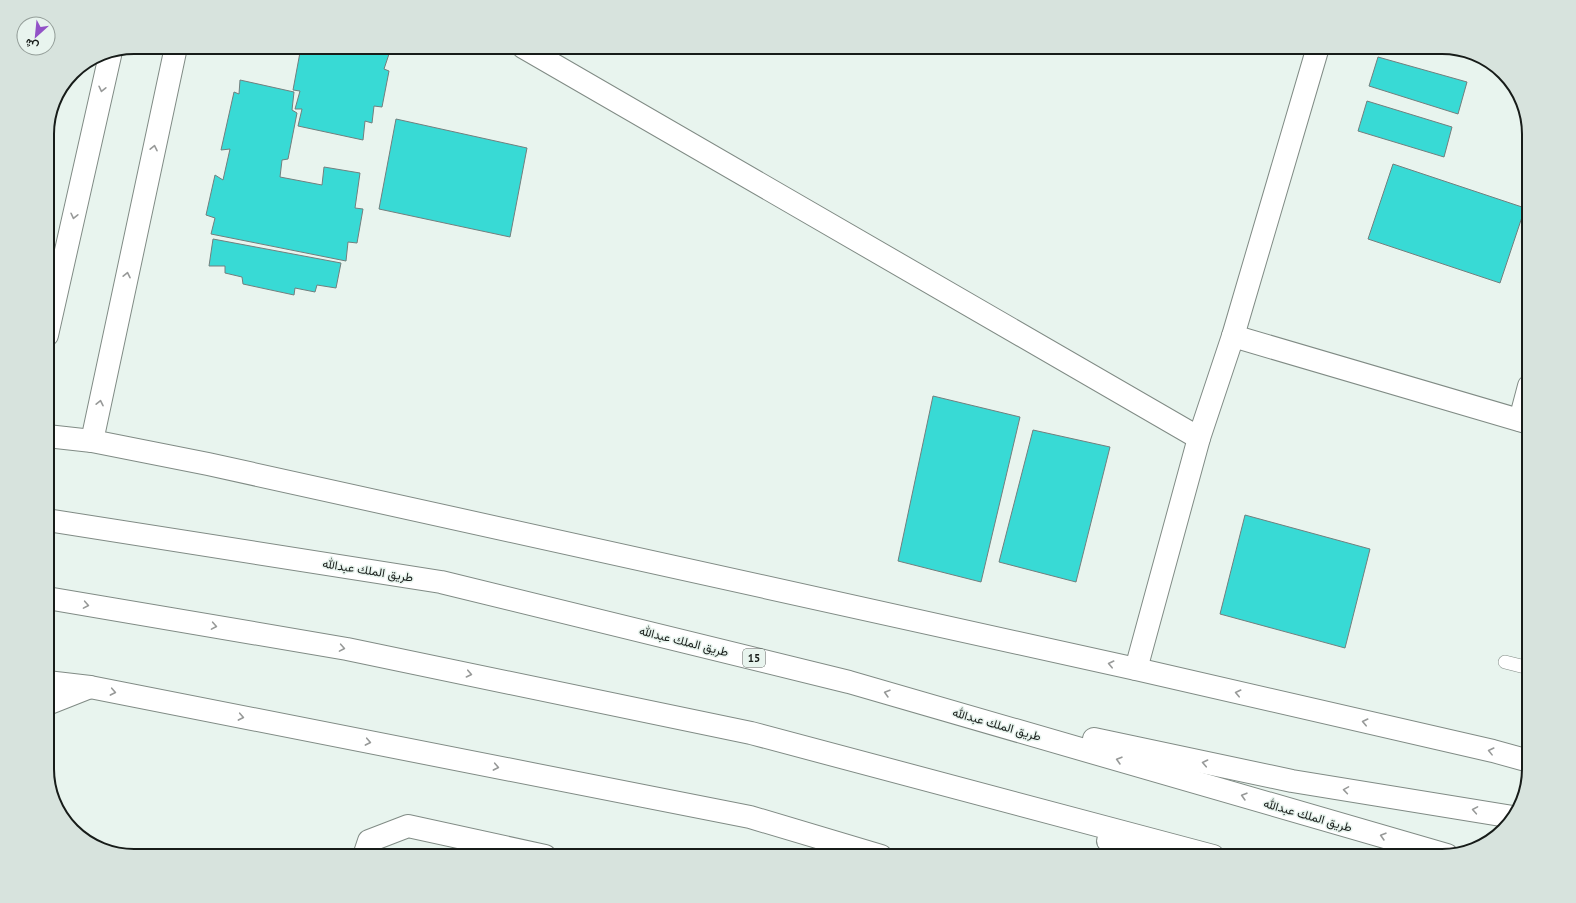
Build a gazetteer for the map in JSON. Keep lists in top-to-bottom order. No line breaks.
{"streets":{"main road":["طريق الملك عبدالله","15"]},"north":"bottom left"}
